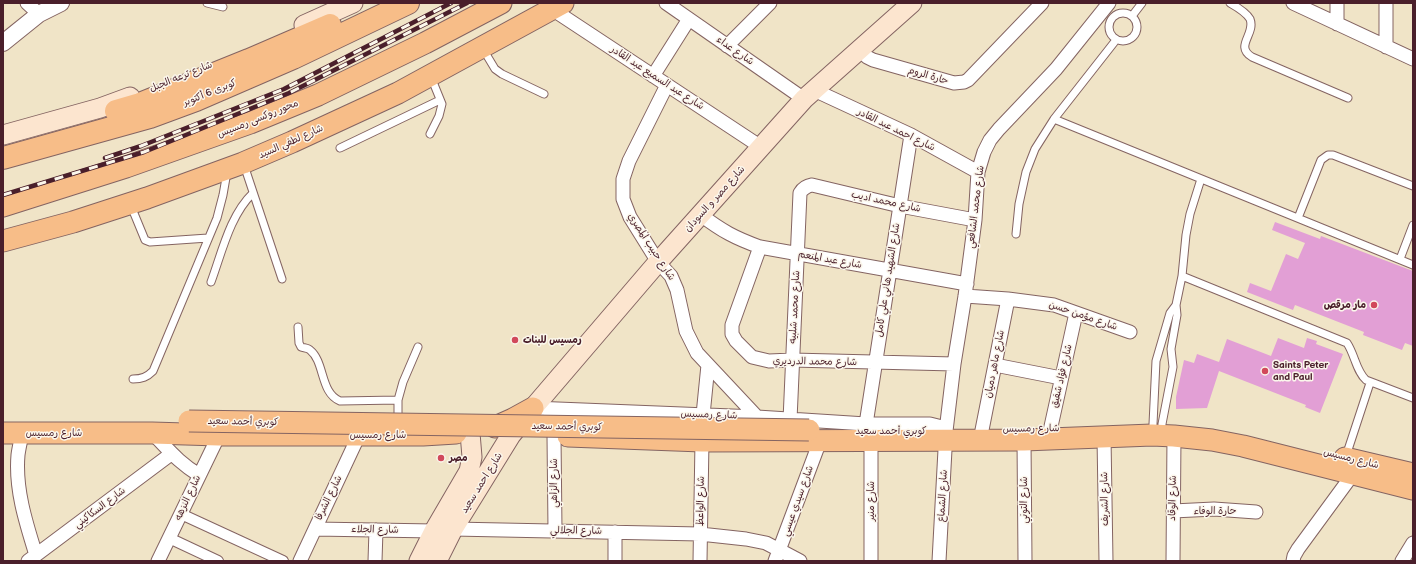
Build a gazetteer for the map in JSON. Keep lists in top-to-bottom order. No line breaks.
{"streets":{"highway":["كوبرى 6 أكتوبر"],"main road":["شارع ترعه الجبل","محور روكسى رمسيس","شارع لطفي السيد","شارع مصر و السودان","شارع رمسيس","كوبري أحمد سعيد","شارع احمد سعيد"],"street":["شارع عداء","حارة الروم","شارع عبد السميع عبد القادر","شارع احمد عبد القادر","شارع محمد اديب","شارع محمد الشافعي","شارع حبيب المصري","شارع عبد المنعم","شارع الشهيد هاني علي كامل","شارع محمد شلبيه","شارع مؤمن حسن","شارع محمد الدرديري","شارع ماهر دميان","شارع فؤاد شفيق","شارع الزاهي","شارع الشماع","شارع النزهه","شارع الشرفا","شارع الوقاد","شارع الشريف","شارع التوني","شارع الواعظ","شارع سيدي عيسي","شارع منير","شارع السكاكيني","حارة الوفاء","شارع الجلاء","شارع الجلالي"]},"crossings":[["شارع عداء","شارع احمد عبد القادر"],["شارع عداء","شارع مصر و السودان"],["حارة الروم","شارع مصر و السودان"],["شارع عبد السميع عبد القادر","شارع لطفي السيد"],["شارع عبد السميع عبد القادر","شارع مصر و السودان"],["شارع عبد السميع عبد القادر","شارع حبيب المصري"],["شارع احمد عبد القادر","شارع مصر و السودان"],["شارع احمد عبد القادر","شارع محمد الشافعي"],["شارع احمد عبد القادر","شارع الشهيد هاني علي كامل"],["شارع مصر و السودان","شارع حبيب المصري"],["شارع مصر و السودان","شارع عبد المنعم"],["شارع مصر و السودان","شارع رمسيس"],["شارع مصر و السودان","شارع احمد سعيد"],["شارع محمد اديب","شارع محمد الشافعي"],["شارع محمد اديب","شارع الشهيد هاني علي كامل"],["شارع محمد اديب","شارع محمد شلبيه"],["شارع محمد الشافعي","شارع عبد المنعم"],["شارع محمد الشافعي","شارع مؤمن حسن"],["شارع محمد الشافعي","شارع محمد الدرديري"],["شارع محمد الشافعي","شارع رمسيس"],["شارع محمد الشافعي","كوبري أحمد سعيد"],["شارع محمد الشافعي","شارع الشماع"],["شارع حبيب المصري","شارع رمسيس"],["شارع عبد المنعم","شارع الشهيد هاني علي كامل"],["شارع عبد المنعم","شارع محمد شلبيه"],["شارع عبد المنعم","شارع مؤمن حسن"],["شارع عبد المنعم","شارع محمد الدرديري"],["شارع الشهيد هاني علي كامل","شارع محمد الدرديري"],["شارع الشهيد هاني علي كامل","شارع رمسيس"],["شارع الشهيد هاني علي كامل","شارع منير"],["شارع محمد شلبيه","شارع محمد الدرديري"],["شارع محمد شلبيه","شارع رمسيس"],["شارع مؤمن حسن","شارع ماهر دميان"],["شارع مؤمن حسن","شارع فؤاد شفيق"],["شارع ماهر دميان","شارع رمسيس"],["شارع فؤاد شفيق","شارع رمسيس"],["شارع رمسيس","كوبري أحمد سعيد"],["شارع رمسيس","شارع احمد سعيد"],["شارع رمسيس","شارع الزاهي"],["شارع رمسيس","شارع الشماع"],["شارع رمسيس","شارع النزهه"],["شارع رمسيس","شارع الشرفا"],["شارع رمسيس","شارع الوقاد"],["شارع رمسيس","شارع الشريف"],["شارع رمسيس","شارع التوني"],["شارع رمسيس","شارع الواعظ"],["شارع رمسيس","شارع سيدي عيسي"],["شارع رمسيس","شارع منير"],["كوبري أحمد سعيد","شارع الشماع"],["كوبري أحمد سعيد","شارع سيدي عيسي"],["شارع احمد سعيد","شارع الجلاء"],["شارع احمد سعيد","شارع الجلالي"],["شارع الزاهي","شارع الجلالي"],["شارع الشرفا","شارع الجلاء"],["شارع الوقاد","حارة الوفاء"],["شارع الواعظ","شارع الجلالي"],["شارع سيدي عيسي","شارع الجلالي"],["شارع الجلاء","شارع الجلالي"]],"places":["مار مرقص","رمسيس للبنات","Saints Peter and Paul","مصر"]}
